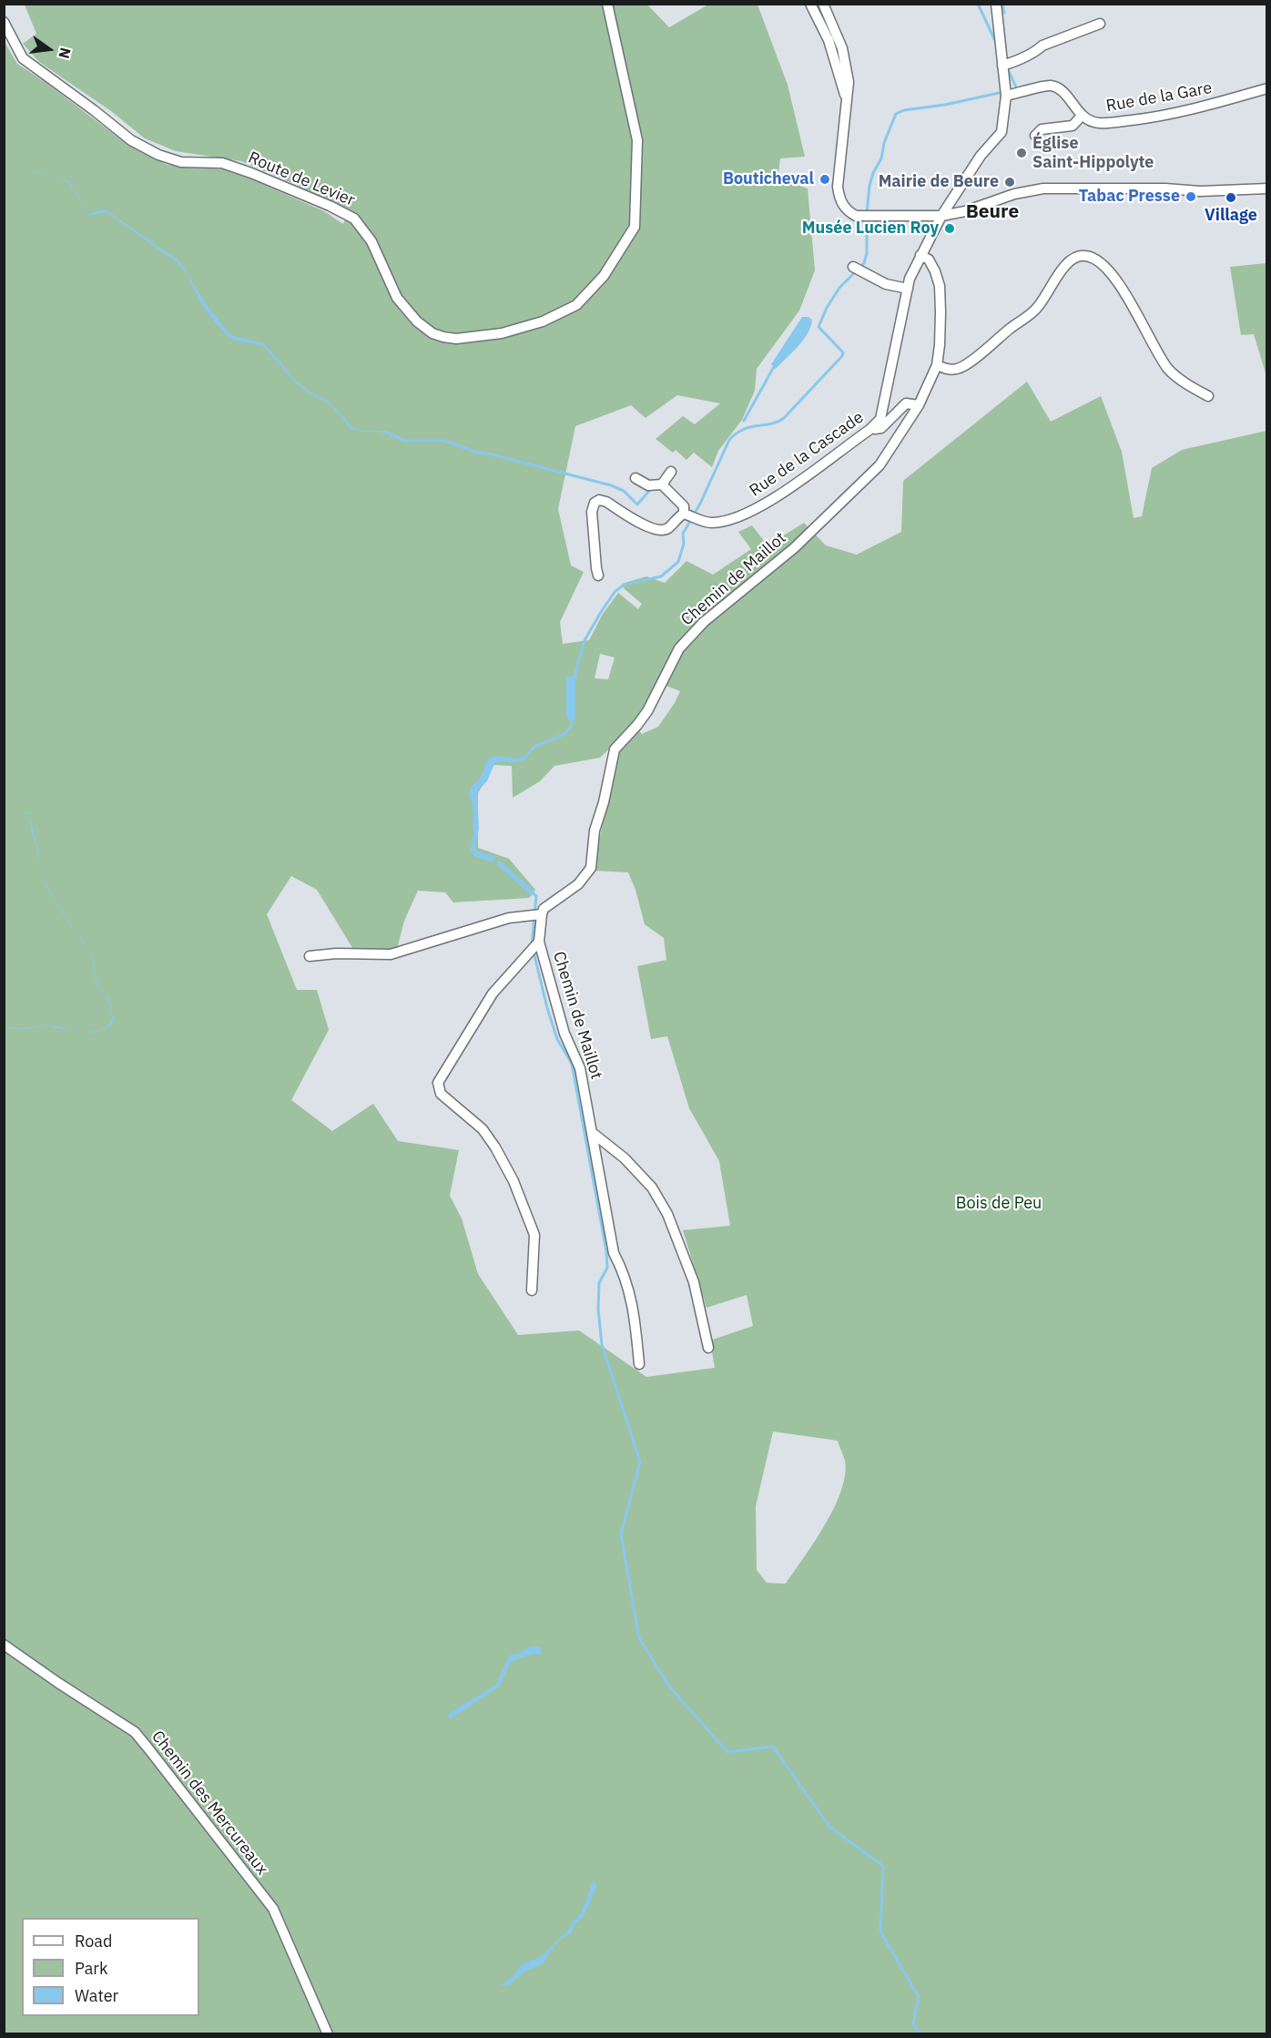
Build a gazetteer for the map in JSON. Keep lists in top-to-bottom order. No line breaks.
{"streets":{"street":["Rue de la Gare","Route de Levier","Rue de la Cascade","Chemin de Maillot","Chemin des Mercureaux"]},"crossings":[["Rue de la Cascade","Chemin de Maillot"]],"districts":["Beure"],"parks":["Bois de Peu"],"places":["Église Saint-Hippolyte","Bouticheval","Mairie de Beure","Tabac Presse","Village","Musée Lucien Roy"],"legend":["Road","Park","Water"],"north":"right"}
